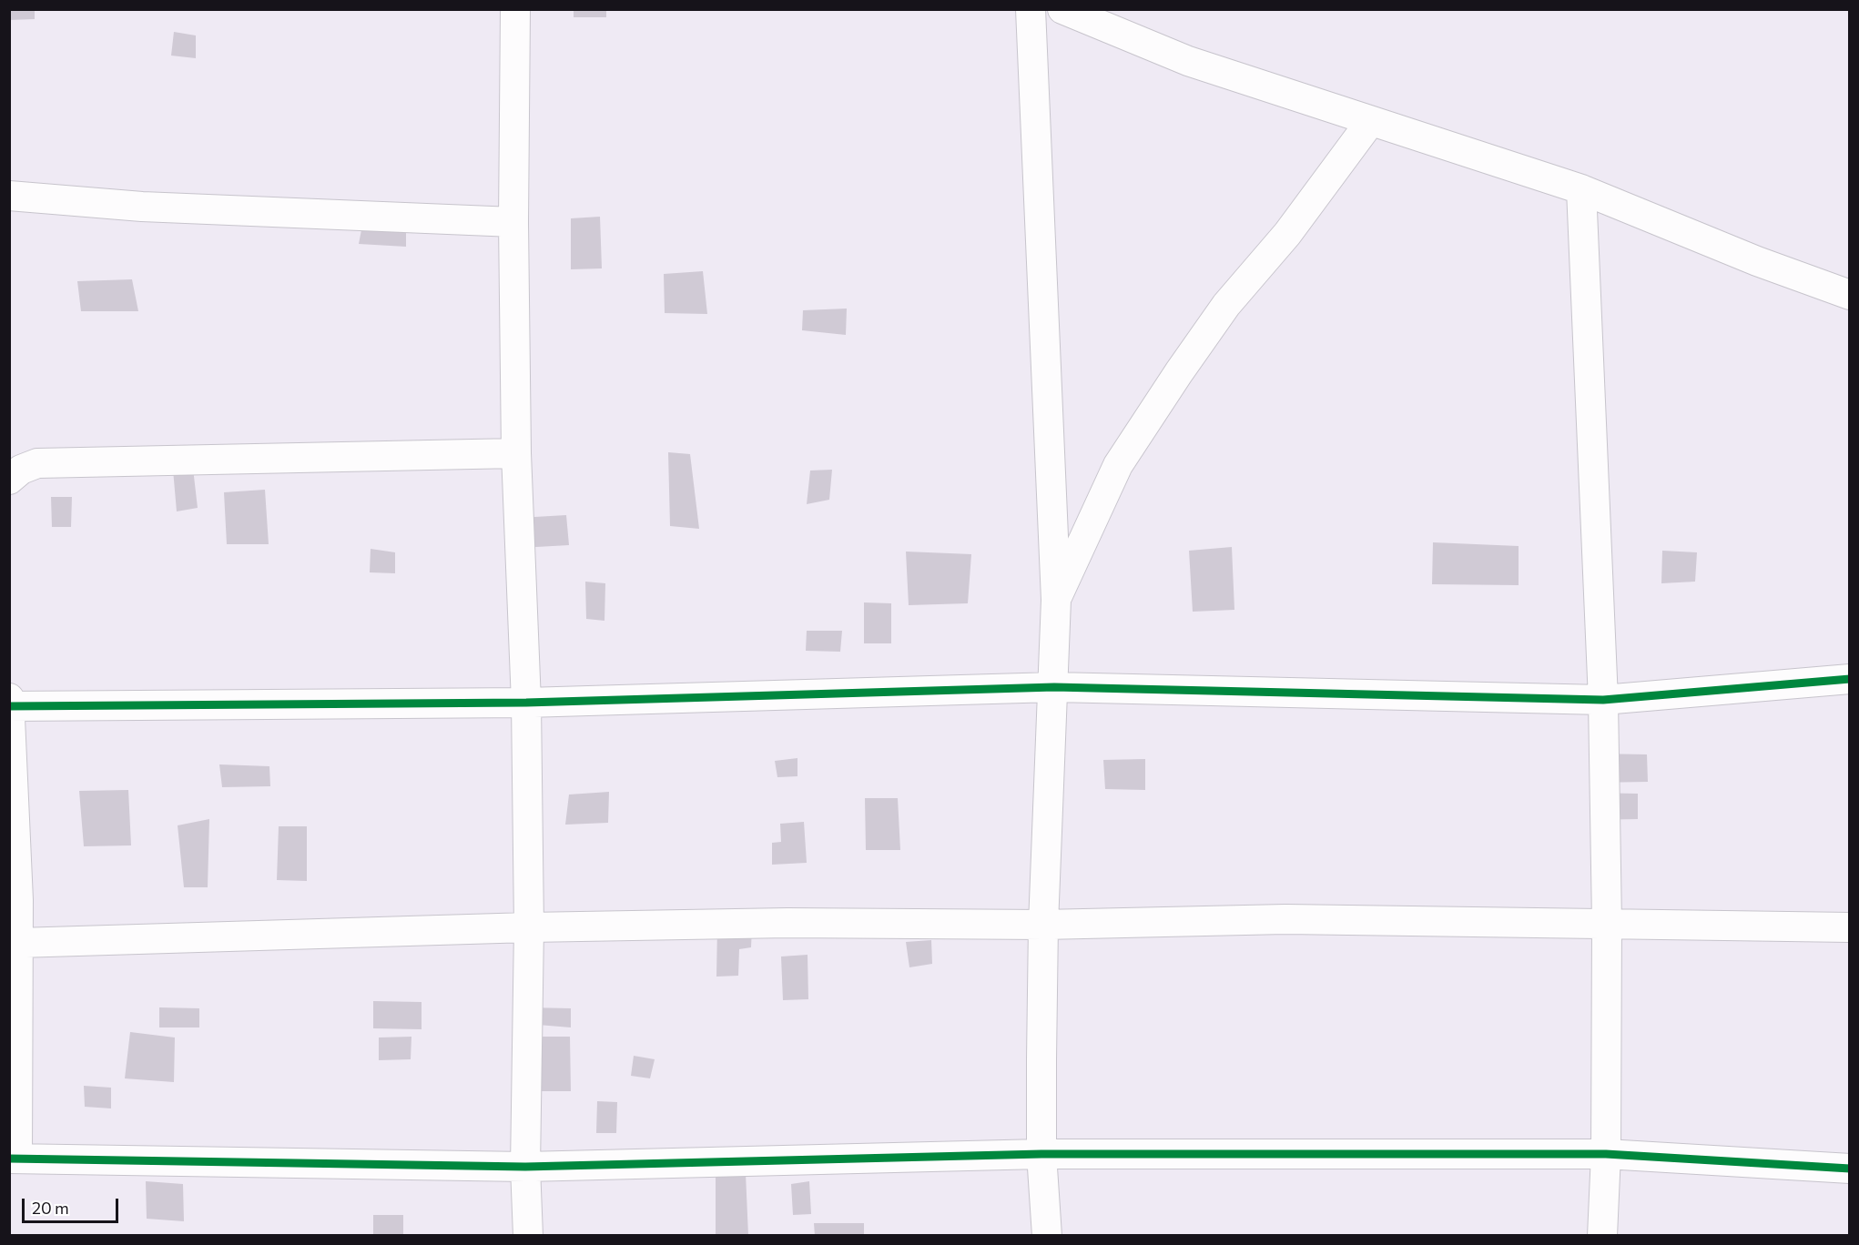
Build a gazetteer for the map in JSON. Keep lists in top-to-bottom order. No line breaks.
{"scale_bar":"20 m"}
